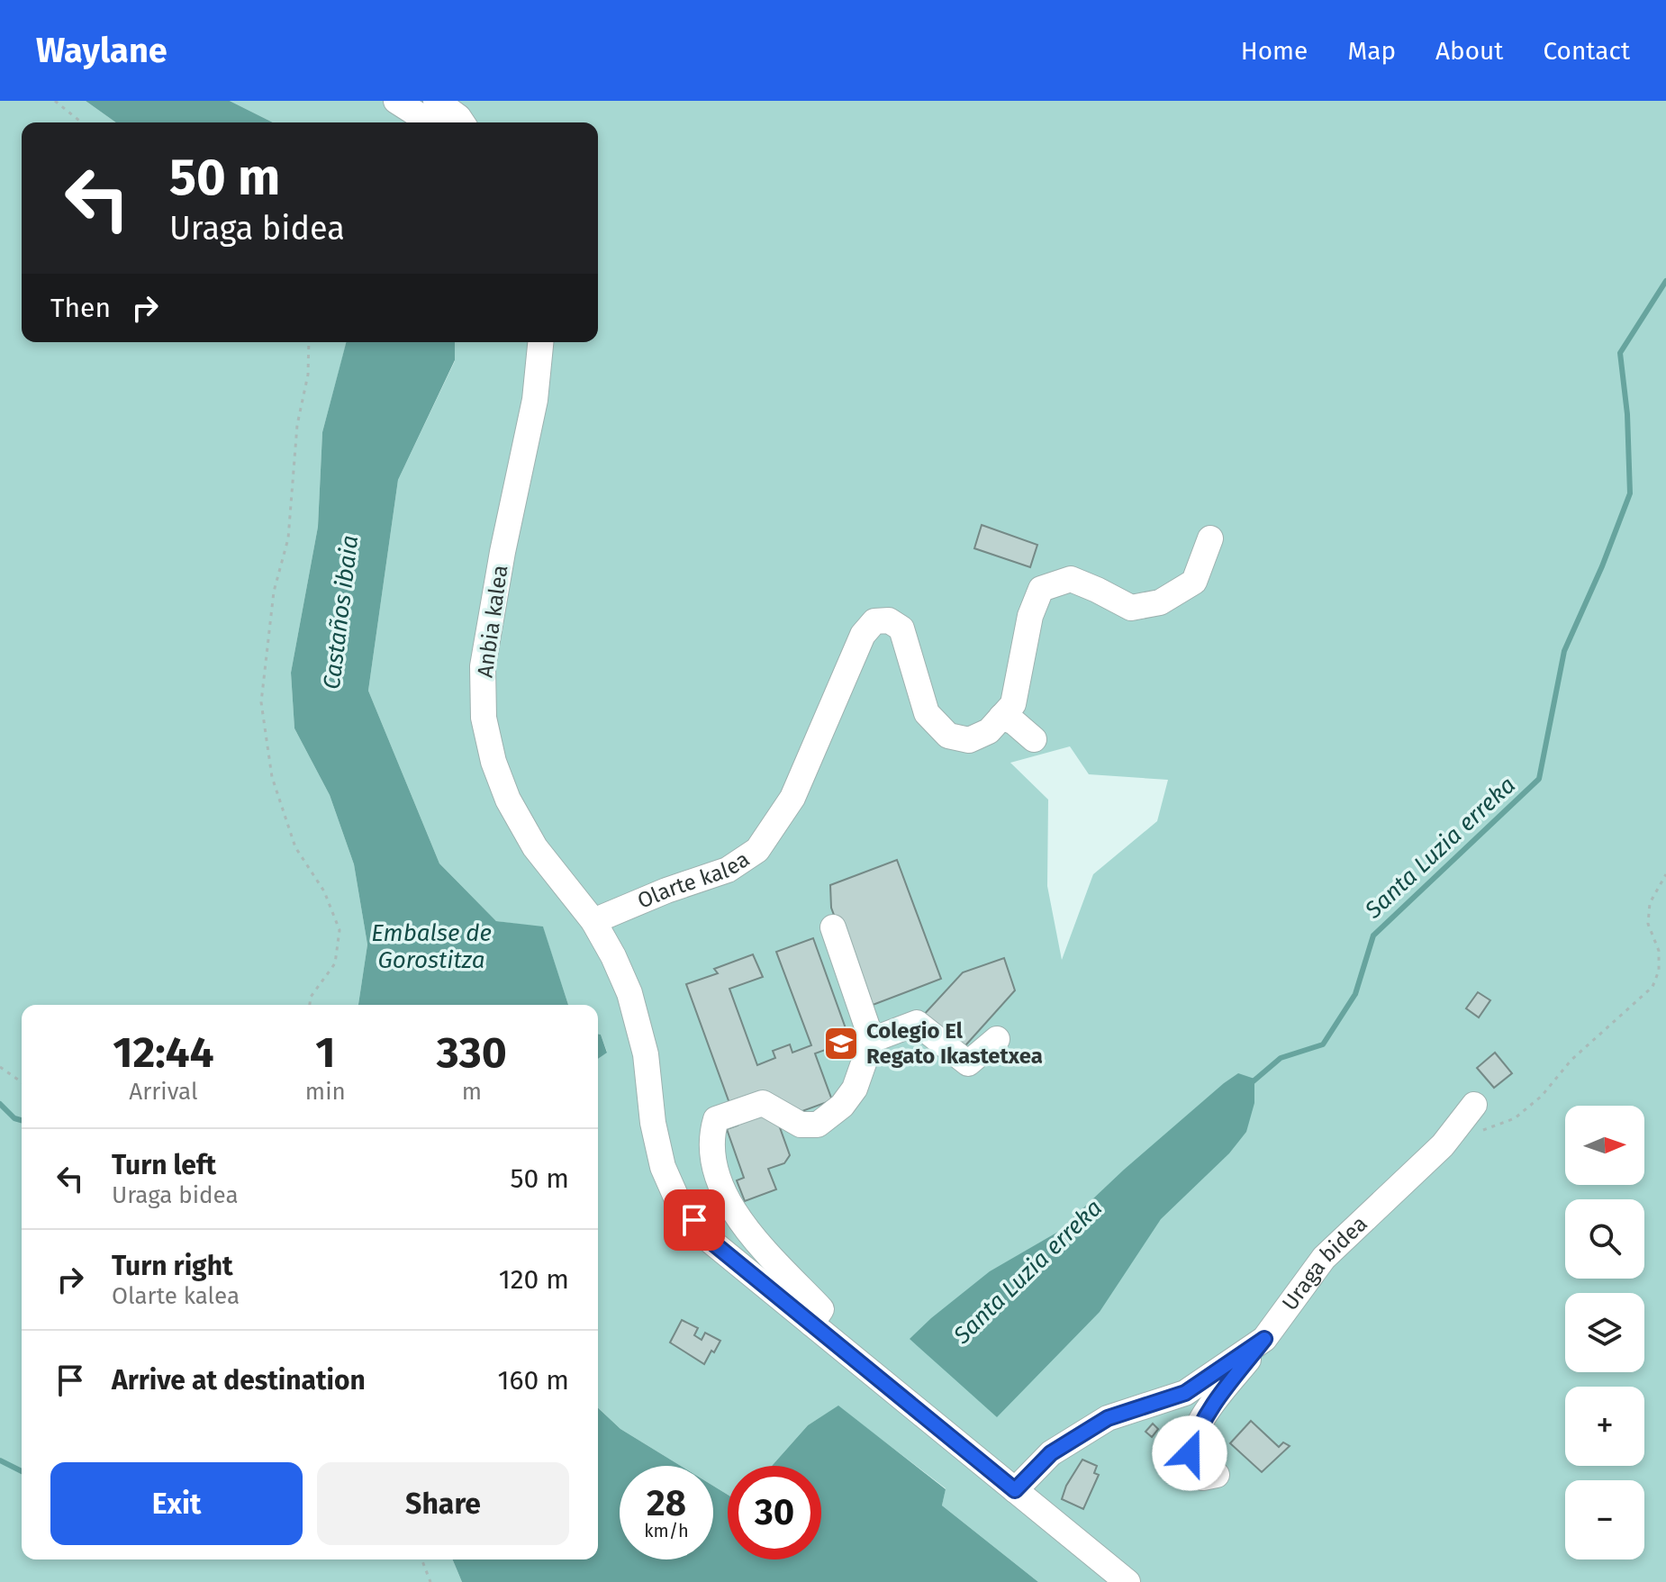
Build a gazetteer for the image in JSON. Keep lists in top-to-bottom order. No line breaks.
{"streets":{"street":["Anbia kalea","Olarte kalea","Uraga bidea"]},"crossings":[["Anbia kalea","Olarte kalea"]],"water":["Castaños ibaia","Santa Luzia erreka","Embalse de Gorostitza"],"places":{"school or university":["Colegio El Regato Ikastetxea"]},"north":"right","page":{"header":"Waylane","nav":["Home","Map","About","Contact"],"turn":["50 m","Uraga bidea"],"then":"Then","eta":["12:44","Arrival","1","min","330","m"],"map_buttons":["+","−"],"list":[{"name":"Turn left","note":"Uraga bidea","value":"50 m"},{"name":"Turn right","note":"Olarte kalea","value":"120 m"},{"name":"Arrive at destination","value":"160 m"}],"buttons":["Exit","Share"],"speed":"28 km/h","limit":"30"}}
